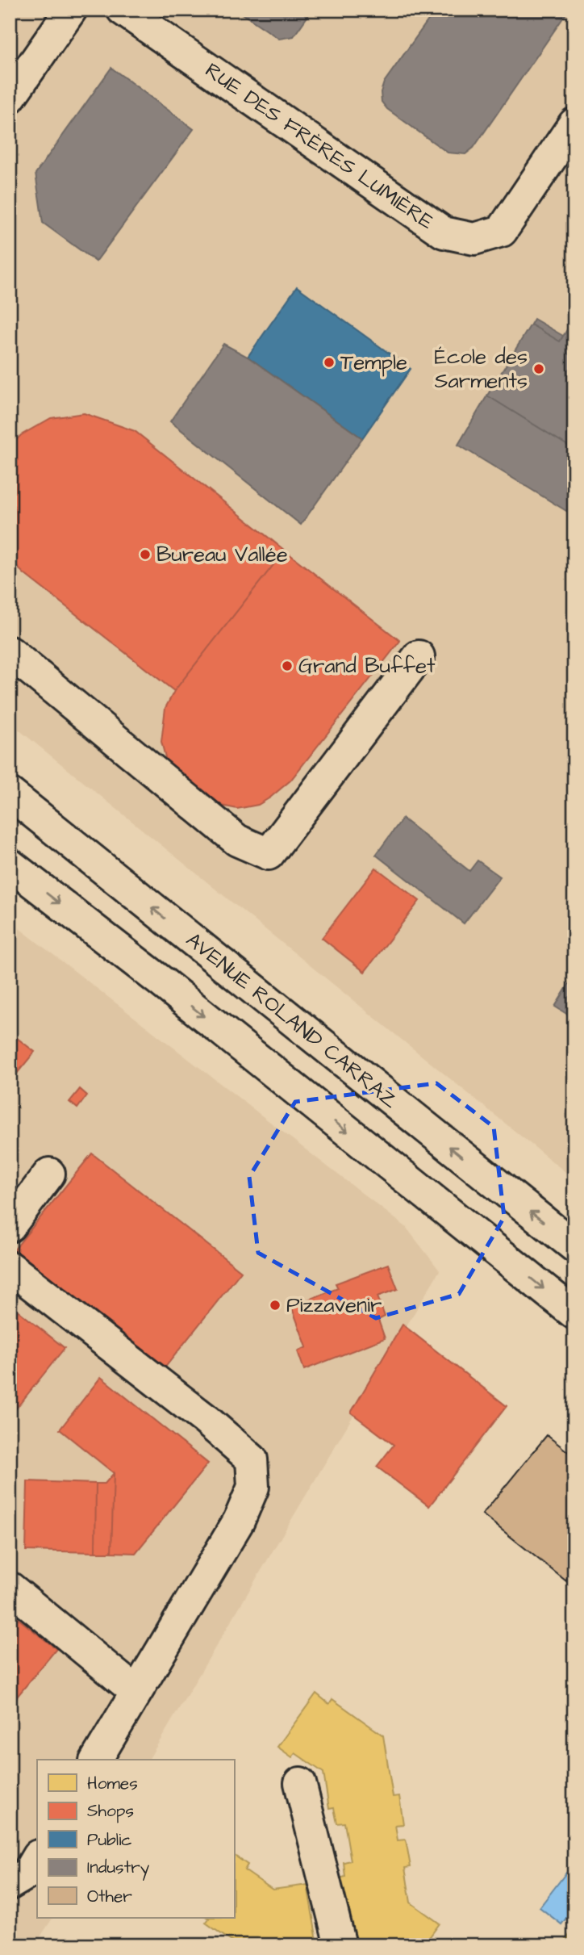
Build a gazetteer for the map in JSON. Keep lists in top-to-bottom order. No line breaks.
{"streets":{"main road":["RUE DES FRÈRES LUMIÈRE","AVENUE ROLAND CARRAZ"]},"places":["Temple","École des Sarments","Bureau Vallée","Grand Buffet","Pizzavenir"],"legend":["Homes","Shops","Public","Industry","Other"]}
